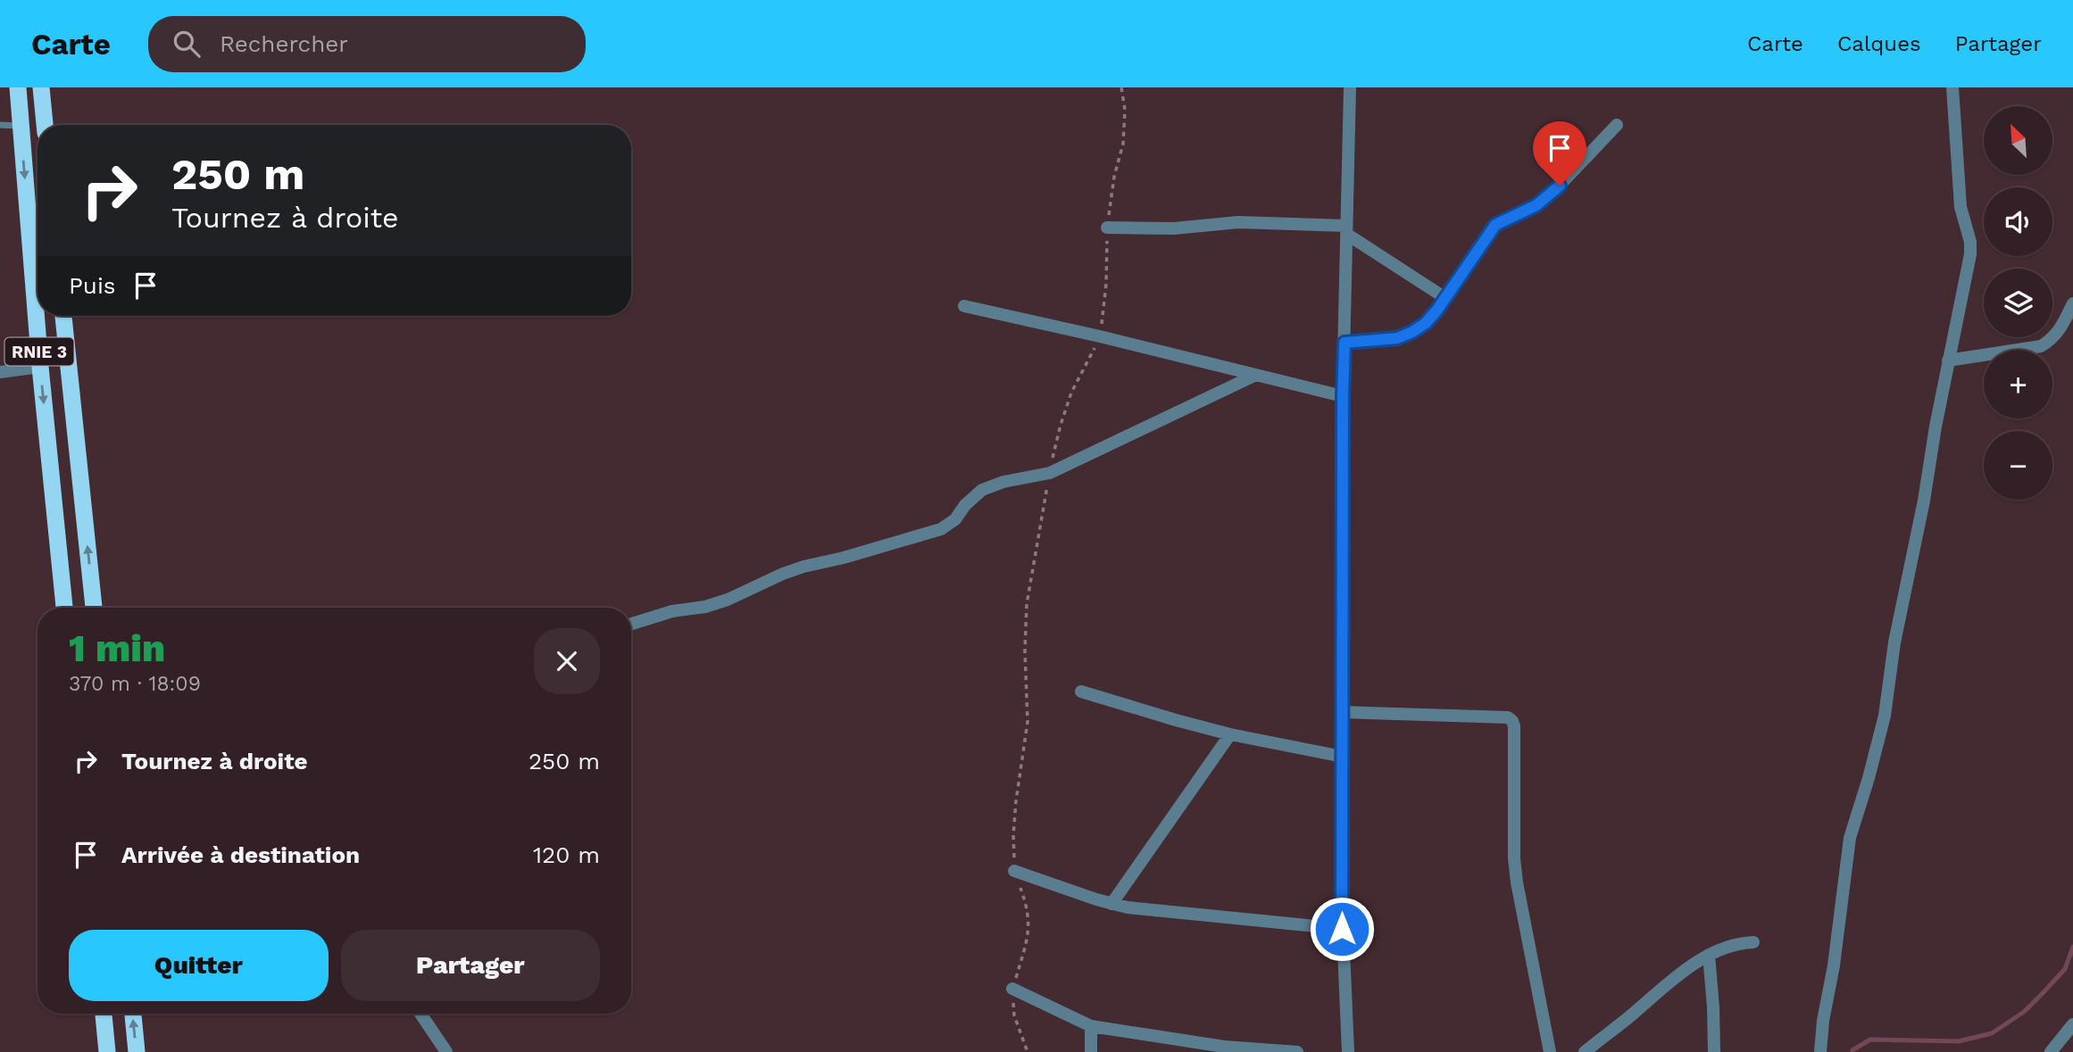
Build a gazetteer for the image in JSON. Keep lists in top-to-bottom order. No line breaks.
{"streets":{"highway":["RNIE 3"]},"north":"top left","page":{"header":"Carte","search":"Rechercher","nav":["Carte","Calques","Partager"],"map_buttons":["+","−"],"turn":["250 m","Tournez à droite"],"then":"Puis","heading":["1 min","370 m · 18:09"],"list":[{"name":"Tournez à droite","value":"250 m"},{"name":"Arrivée à destination","value":"120 m"}],"buttons":["Quitter","Partager"]}}
